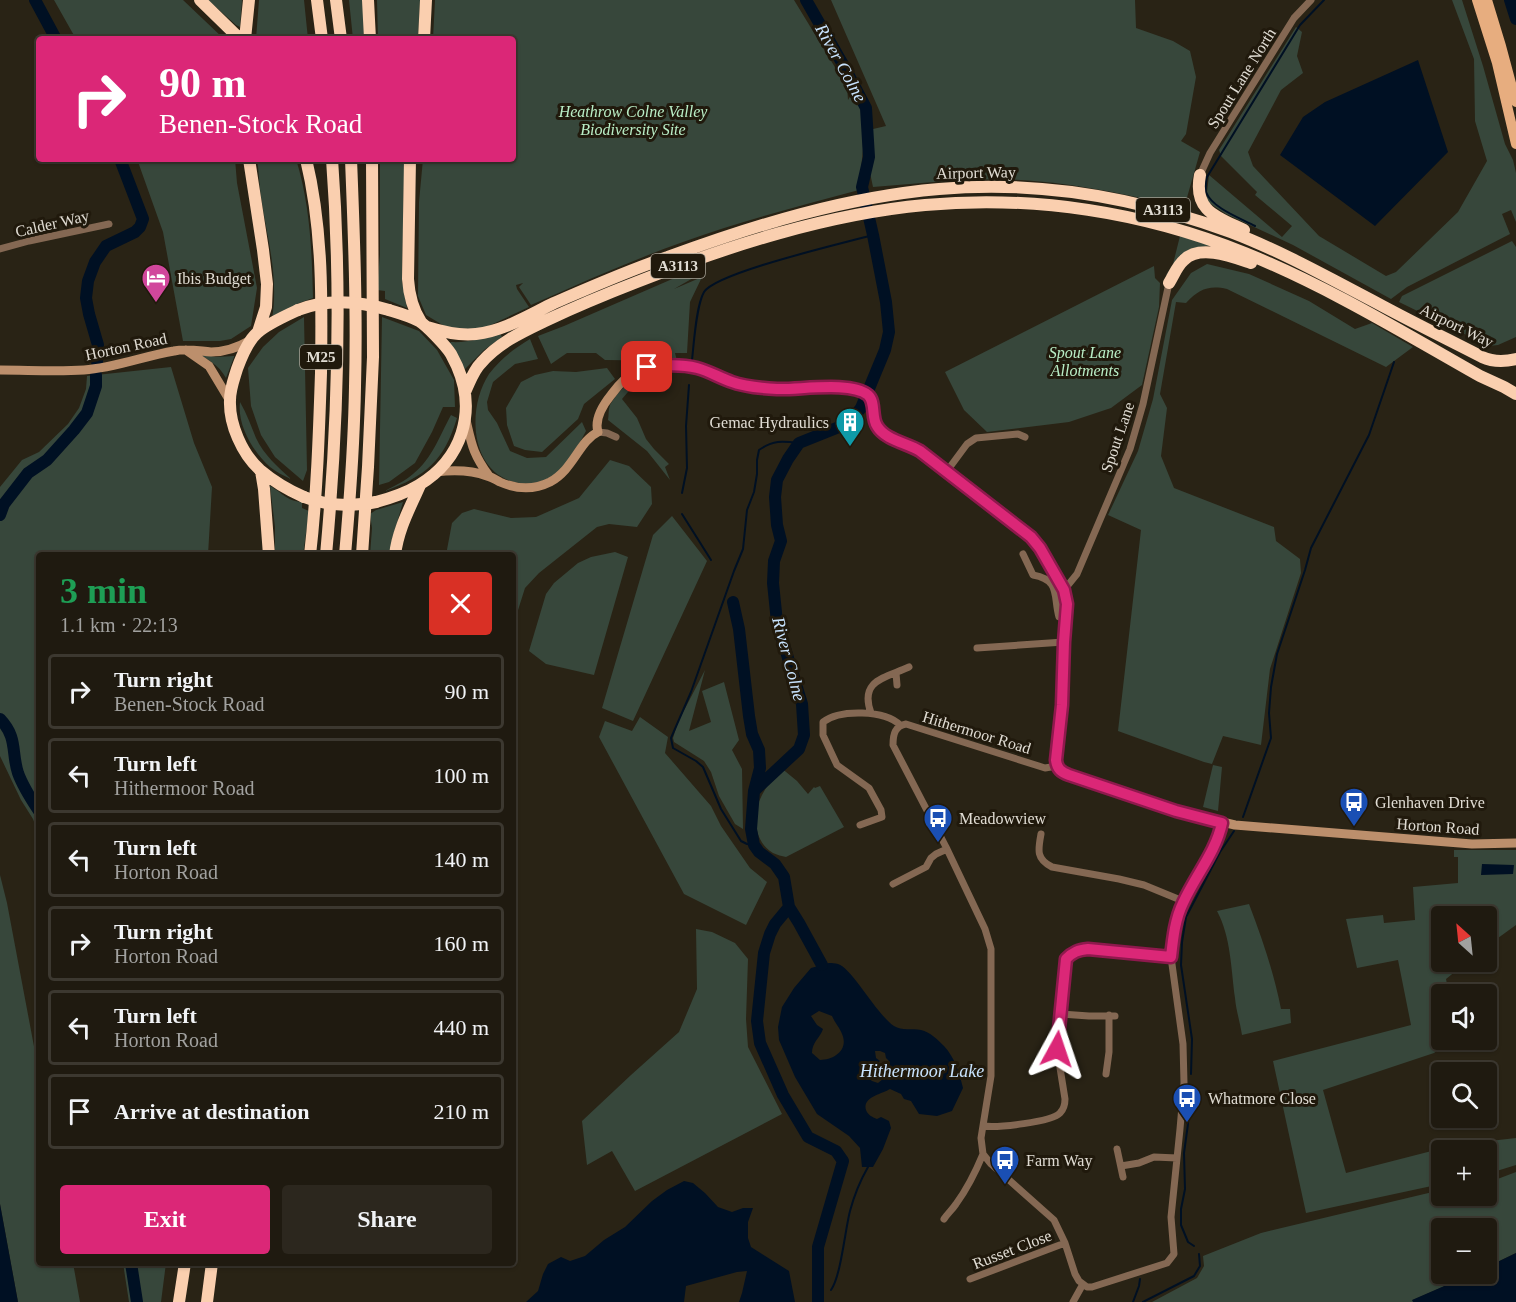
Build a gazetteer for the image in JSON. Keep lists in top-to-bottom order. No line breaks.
{"streets":{"highway":["Airport Way","A3113","M25"],"street":["Spout Lane North","Calder Way","Horton Road","Spout Lane","Hithermoor Road","Russet Close"]},"crossings":[["Airport Way","Horton Road"],["Horton Road","Hithermoor Road"]],"water":["River Colne","Hithermoor Lake"],"parks":["Heathrow Colne Valley Biodiversity Site","Spout Lane Allotments"],"places":{"hotel":["Ibis Budget"],"building":["Gemac Hydraulics"],"bus stop":["Glenhaven Drive","Meadowview","Whatmore Close","Farm Way"]},"north":"top left","page":{"turn":["90 m","Benen-Stock Road"],"heading":["3 min","1.1 km · 22:13"],"list":[{"name":"Turn right","note":"Benen-Stock Road","value":"90 m"},{"name":"Turn left","note":"Hithermoor Road","value":"100 m"},{"name":"Turn left","note":"Horton Road","value":"140 m"},{"name":"Turn right","note":"Horton Road","value":"160 m"},{"name":"Turn left","note":"Horton Road","value":"440 m"},{"name":"Arrive at destination","value":"210 m"}],"map_buttons":["+","−"],"buttons":["Exit","Share"]}}
